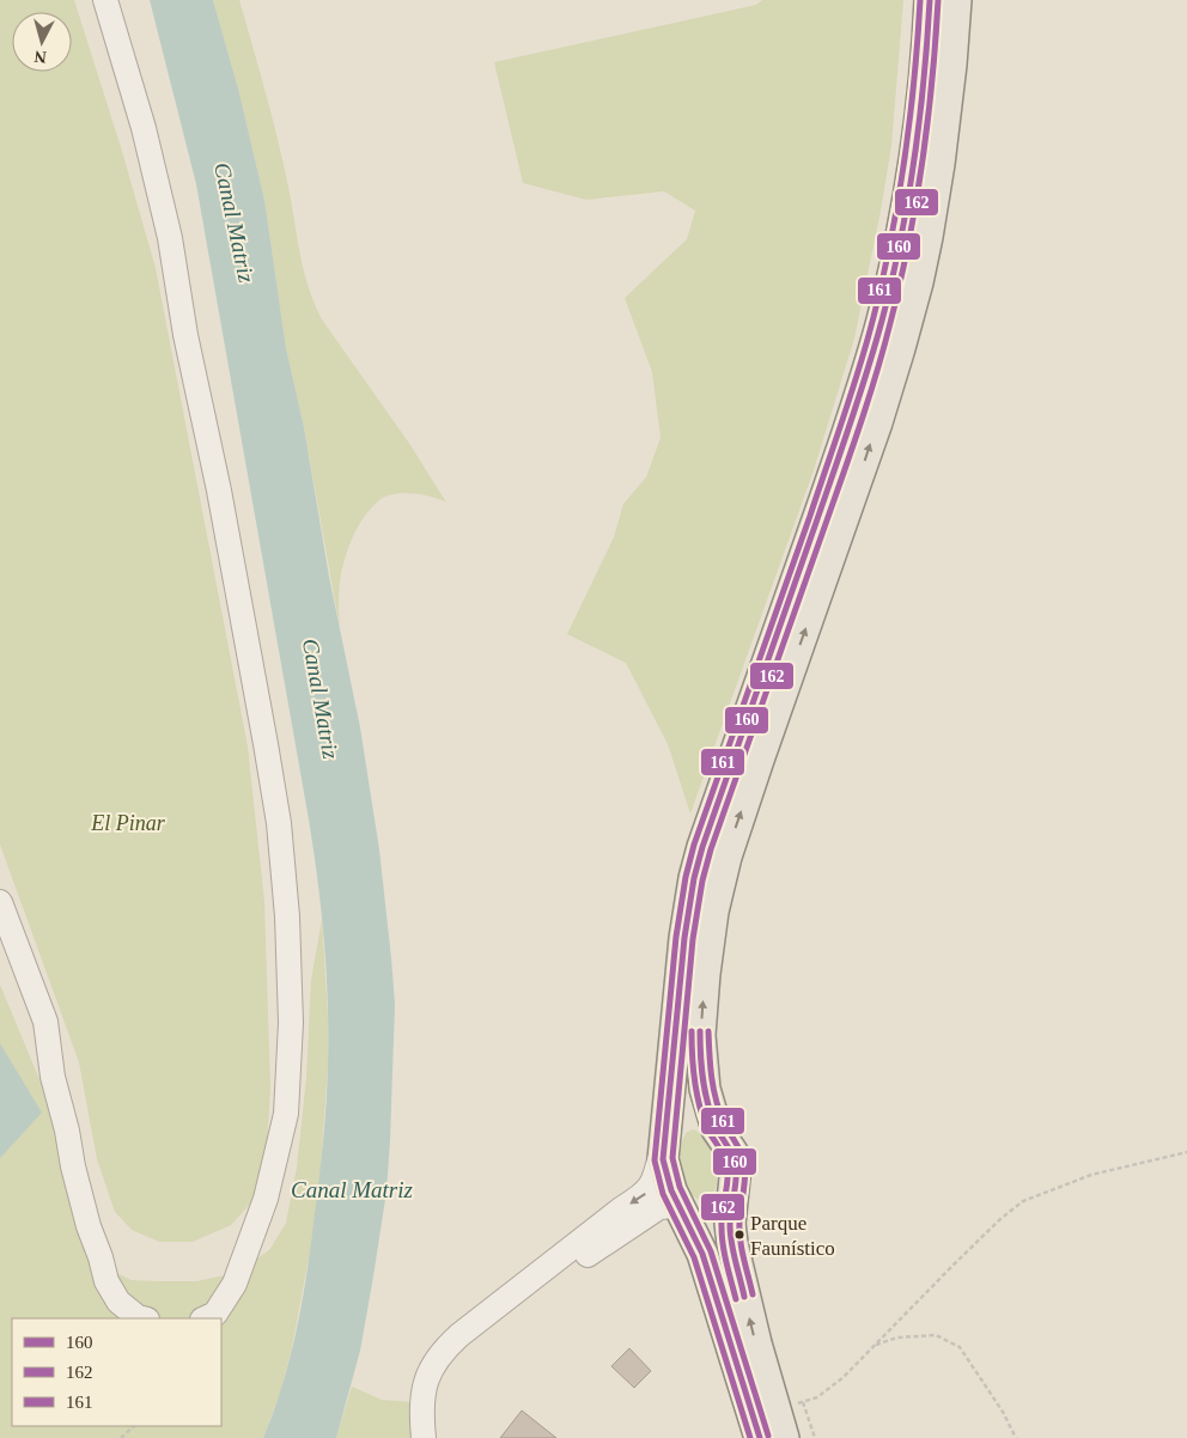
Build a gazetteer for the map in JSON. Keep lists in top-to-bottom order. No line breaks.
{"water":["Canal Matriz"],"parks":["El Pinar"],"places":["Parque Faunístico"],"lines":["transit line 160","transit line 162","transit line 161"],"legend":["160","162","161"],"north":"bottom"}
